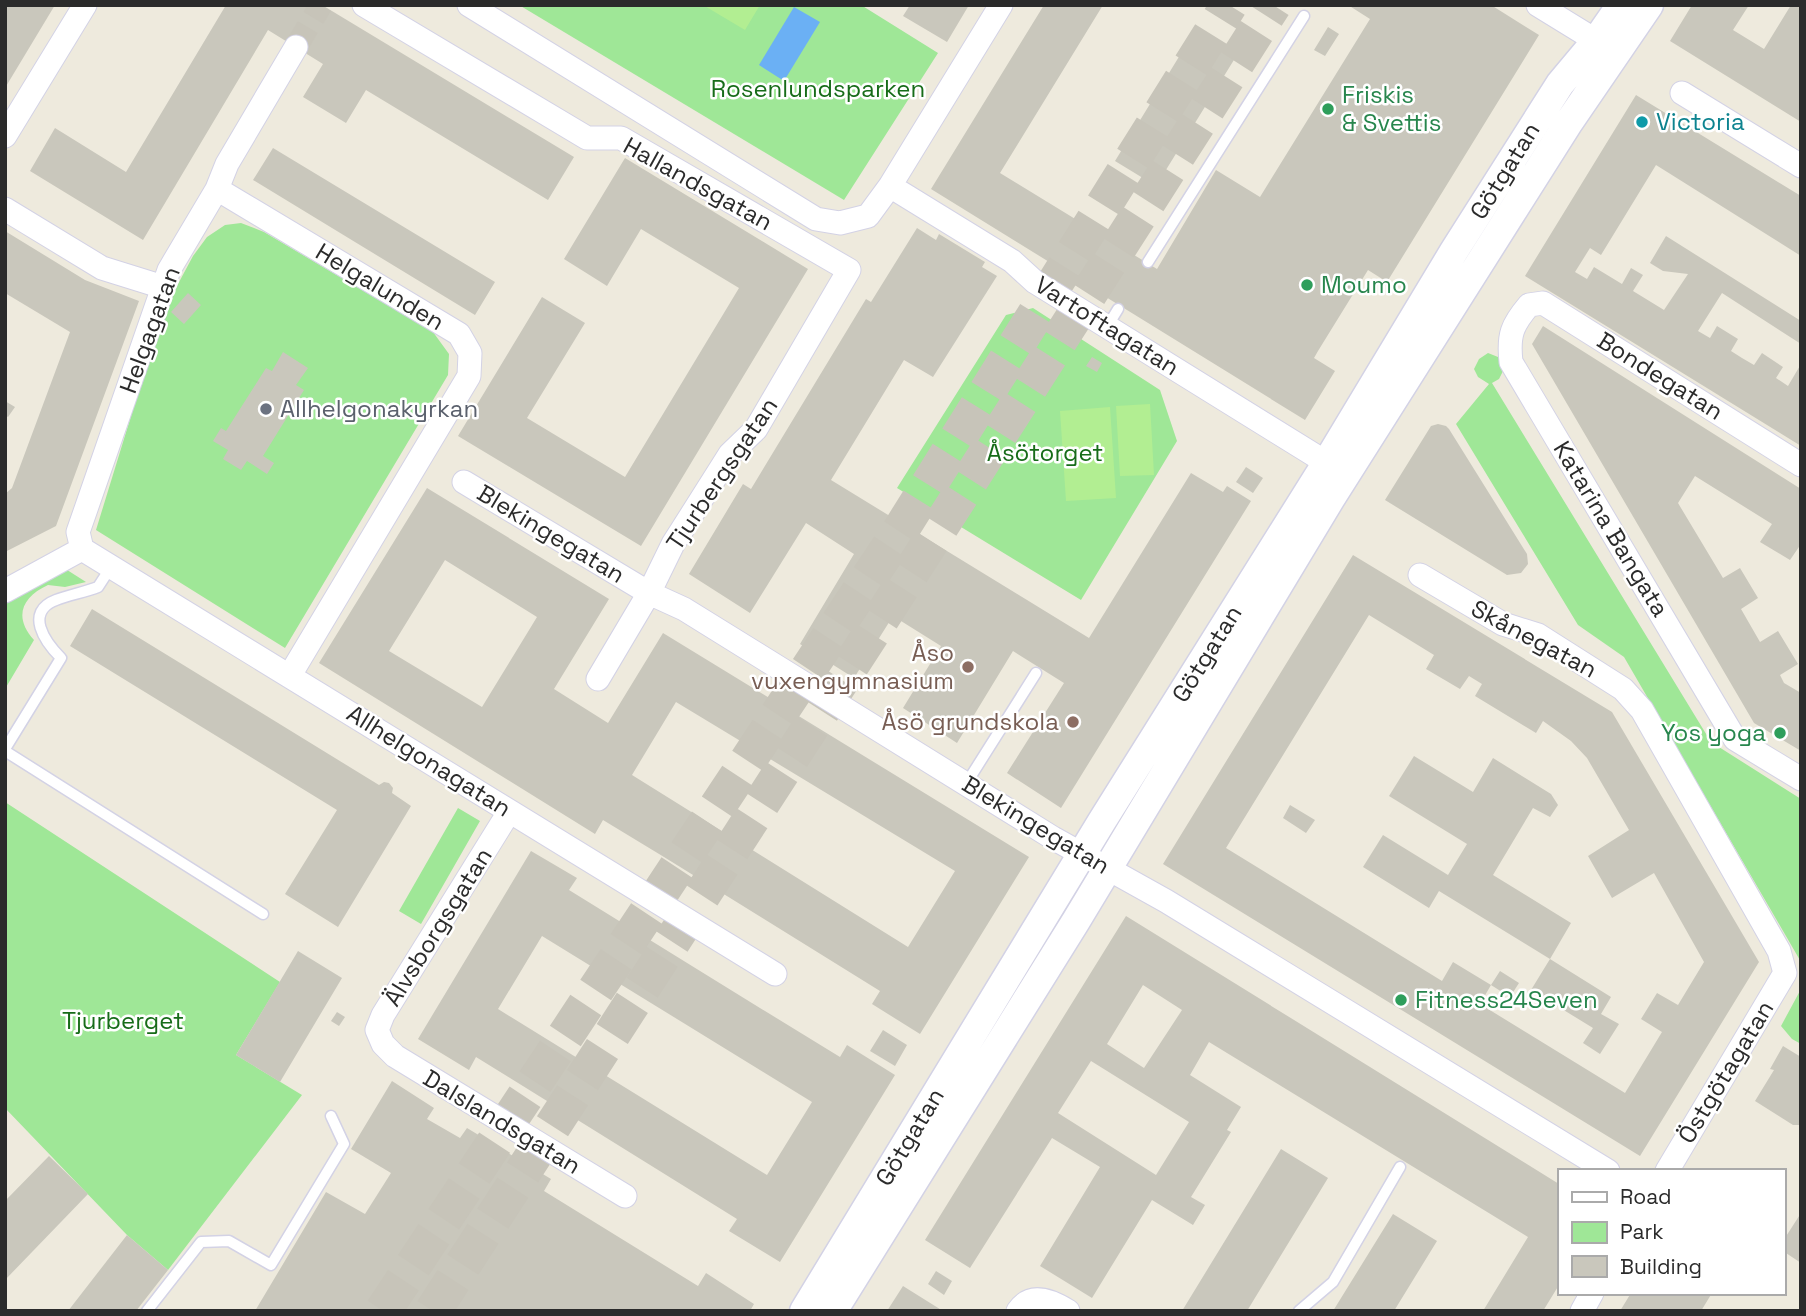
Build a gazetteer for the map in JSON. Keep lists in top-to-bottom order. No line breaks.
{"streets":{"street":["Götgatan","Hallandsgatan","Helgalunden","Vartoftagatan","Helgagatan","Bondegatan","Tjurbergsgatan","Katarina Bangata","Blekingegatan","Skånegatan","Allhelgonagatan","Älvsborgsgatan","Östgötagatan","Dalslandsgatan"]},"crossings":[["Götgatan","Vartoftagatan"],["Götgatan","Blekingegatan"],["Hallandsgatan","Vartoftagatan"],["Hallandsgatan","Tjurbergsgatan"],["Helgalunden","Helgagatan"],["Helgalunden","Allhelgonagatan"],["Helgagatan","Allhelgonagatan"],["Bondegatan","Katarina Bangata"],["Tjurbergsgatan","Blekingegatan"],["Skånegatan","Östgötagatan"],["Allhelgonagatan","Älvsborgsgatan"],["Älvsborgsgatan","Dalslandsgatan"]],"parks":["Rosenlundsparken","Åsötorget","Tjurberget"],"places":["Friskis & Svettis","Victoria","Moumo","Allhelgonakyrkan","Åso vuxengymnasium","Åsö grundskola","Yos yoga","Fitness24Seven"],"legend":["Road","Park","Building"]}
